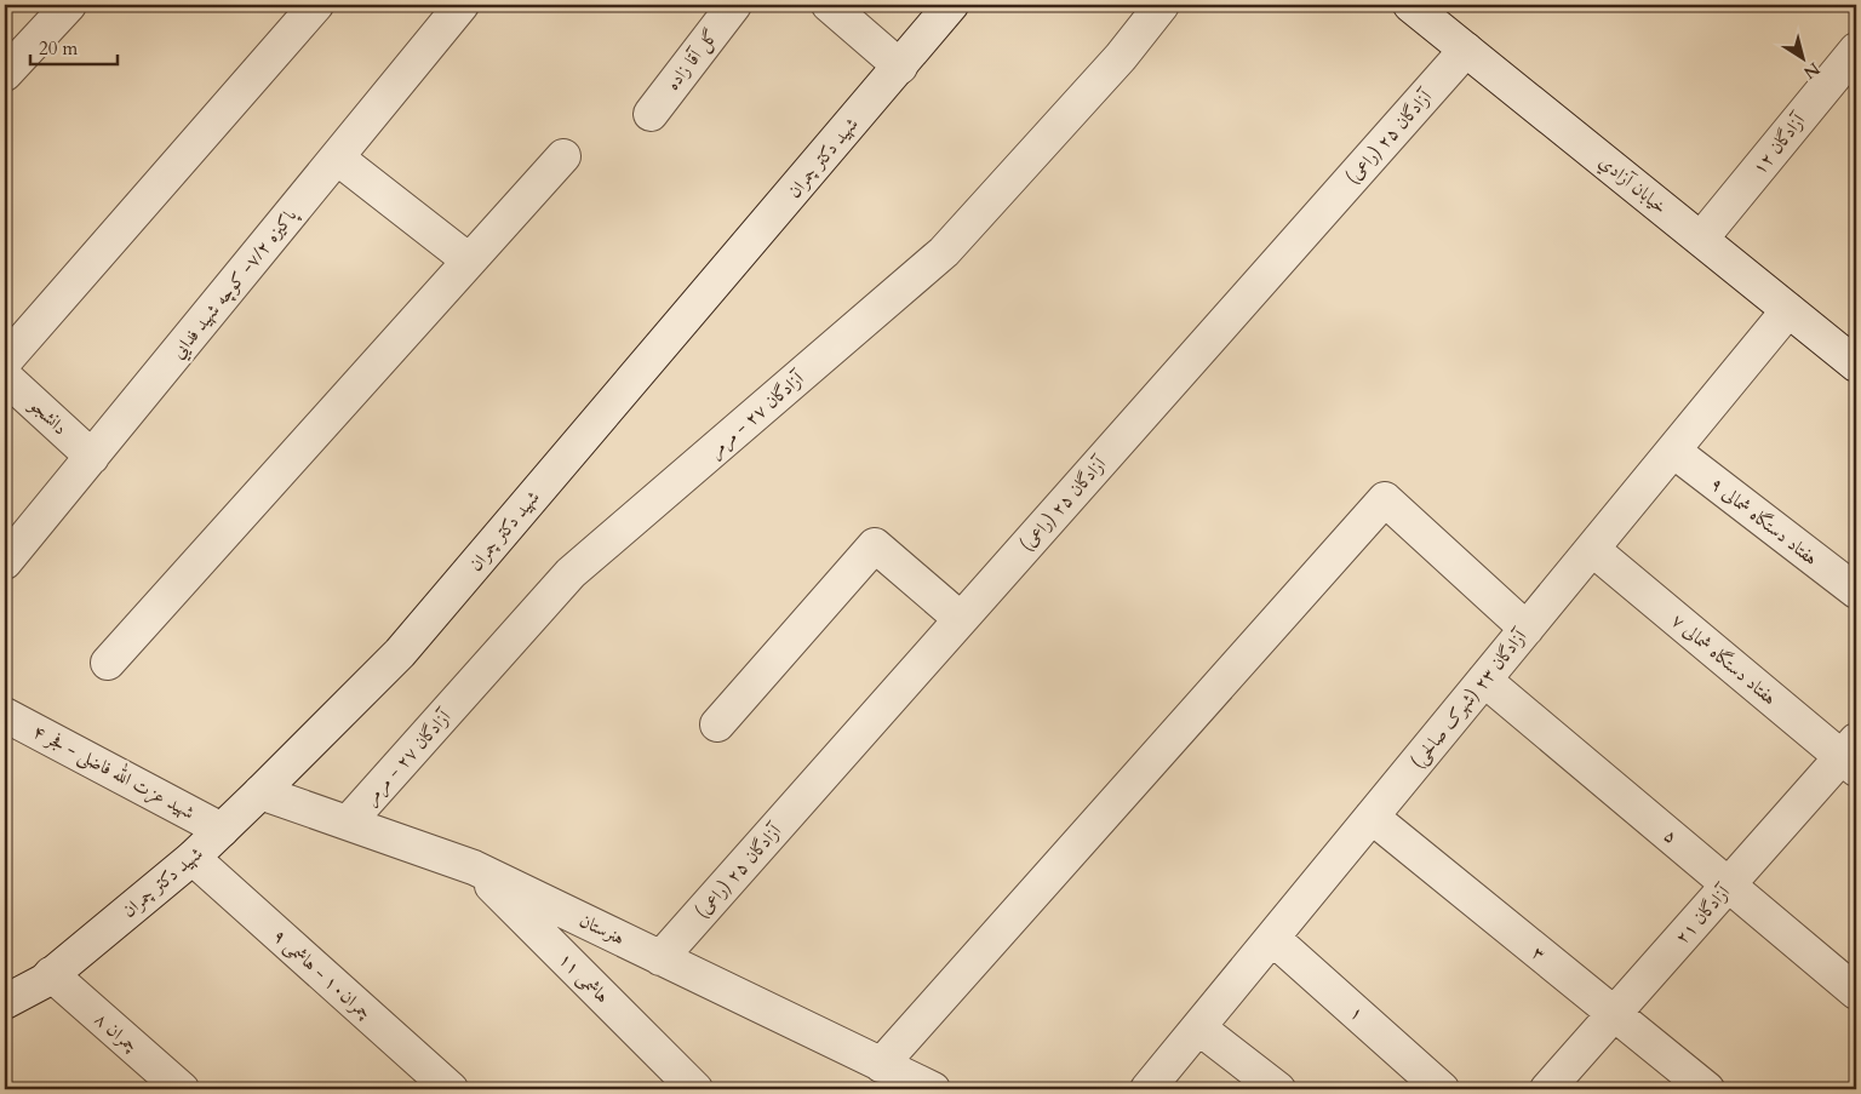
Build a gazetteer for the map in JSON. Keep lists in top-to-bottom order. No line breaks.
{"streets":{"street":["گل آقا زاده","آزادگان ۲۵ (راعی)","آزادگان ۱۲","شهید دکتر چمران","خيابان آزادي","پاکیزه ۷/۲- كوچه شهيد فدايي","آزادگان ۲۷ - مرمر","دانشجو","هفتاد دستگاه شمالی ۹","هفتاد دستگاه شمالی ۷","آزادگان ۲۳ (شهرک صالحی)","شهید عزت الله فاضلی - فجر ۴","۵","آزادگان ۲۱","هنرستان","۳","چمران۱۰ - هاشمی ۹","هاشمی ۱۱","۱","چمران ۸"]},"crossings":[["آزادگان ۲۵ (راعی)","خيابان آزادي"],["آزادگان ۲۵ (راعی)","هنرستان"],["آزادگان ۱۲","خيابان آزادي"],["شهید دکتر چمران","شهید عزت الله فاضلی - فجر ۴"],["شهید دکتر چمران","هنرستان"],["شهید دکتر چمران","چمران۱۰ - هاشمی ۹"],["شهید دکتر چمران","چمران ۸"],["خيابان آزادي","آزادگان ۲۳ (شهرک صالحی)"],["پاکیزه ۷/۲- كوچه شهيد فدايي","دانشجو"],["آزادگان ۲۷ - مرمر","هنرستان"],["هفتاد دستگاه شمالی ۹","آزادگان ۲۳ (شهرک صالحی)"],["هفتاد دستگاه شمالی ۷","آزادگان ۲۳ (شهرک صالحی)"],["هفتاد دستگاه شمالی ۷","آزادگان ۲۱"],["آزادگان ۲۳ (شهرک صالحی)","۵"],["آزادگان ۲۳ (شهرک صالحی)","۳"],["آزادگان ۲۳ (شهرک صالحی)","۱"],["۵","آزادگان ۲۱"],["آزادگان ۲۱","۳"],["هنرستان","هاشمی ۱۱"]],"scale_bar":"20 m","north":"bottom right"}
